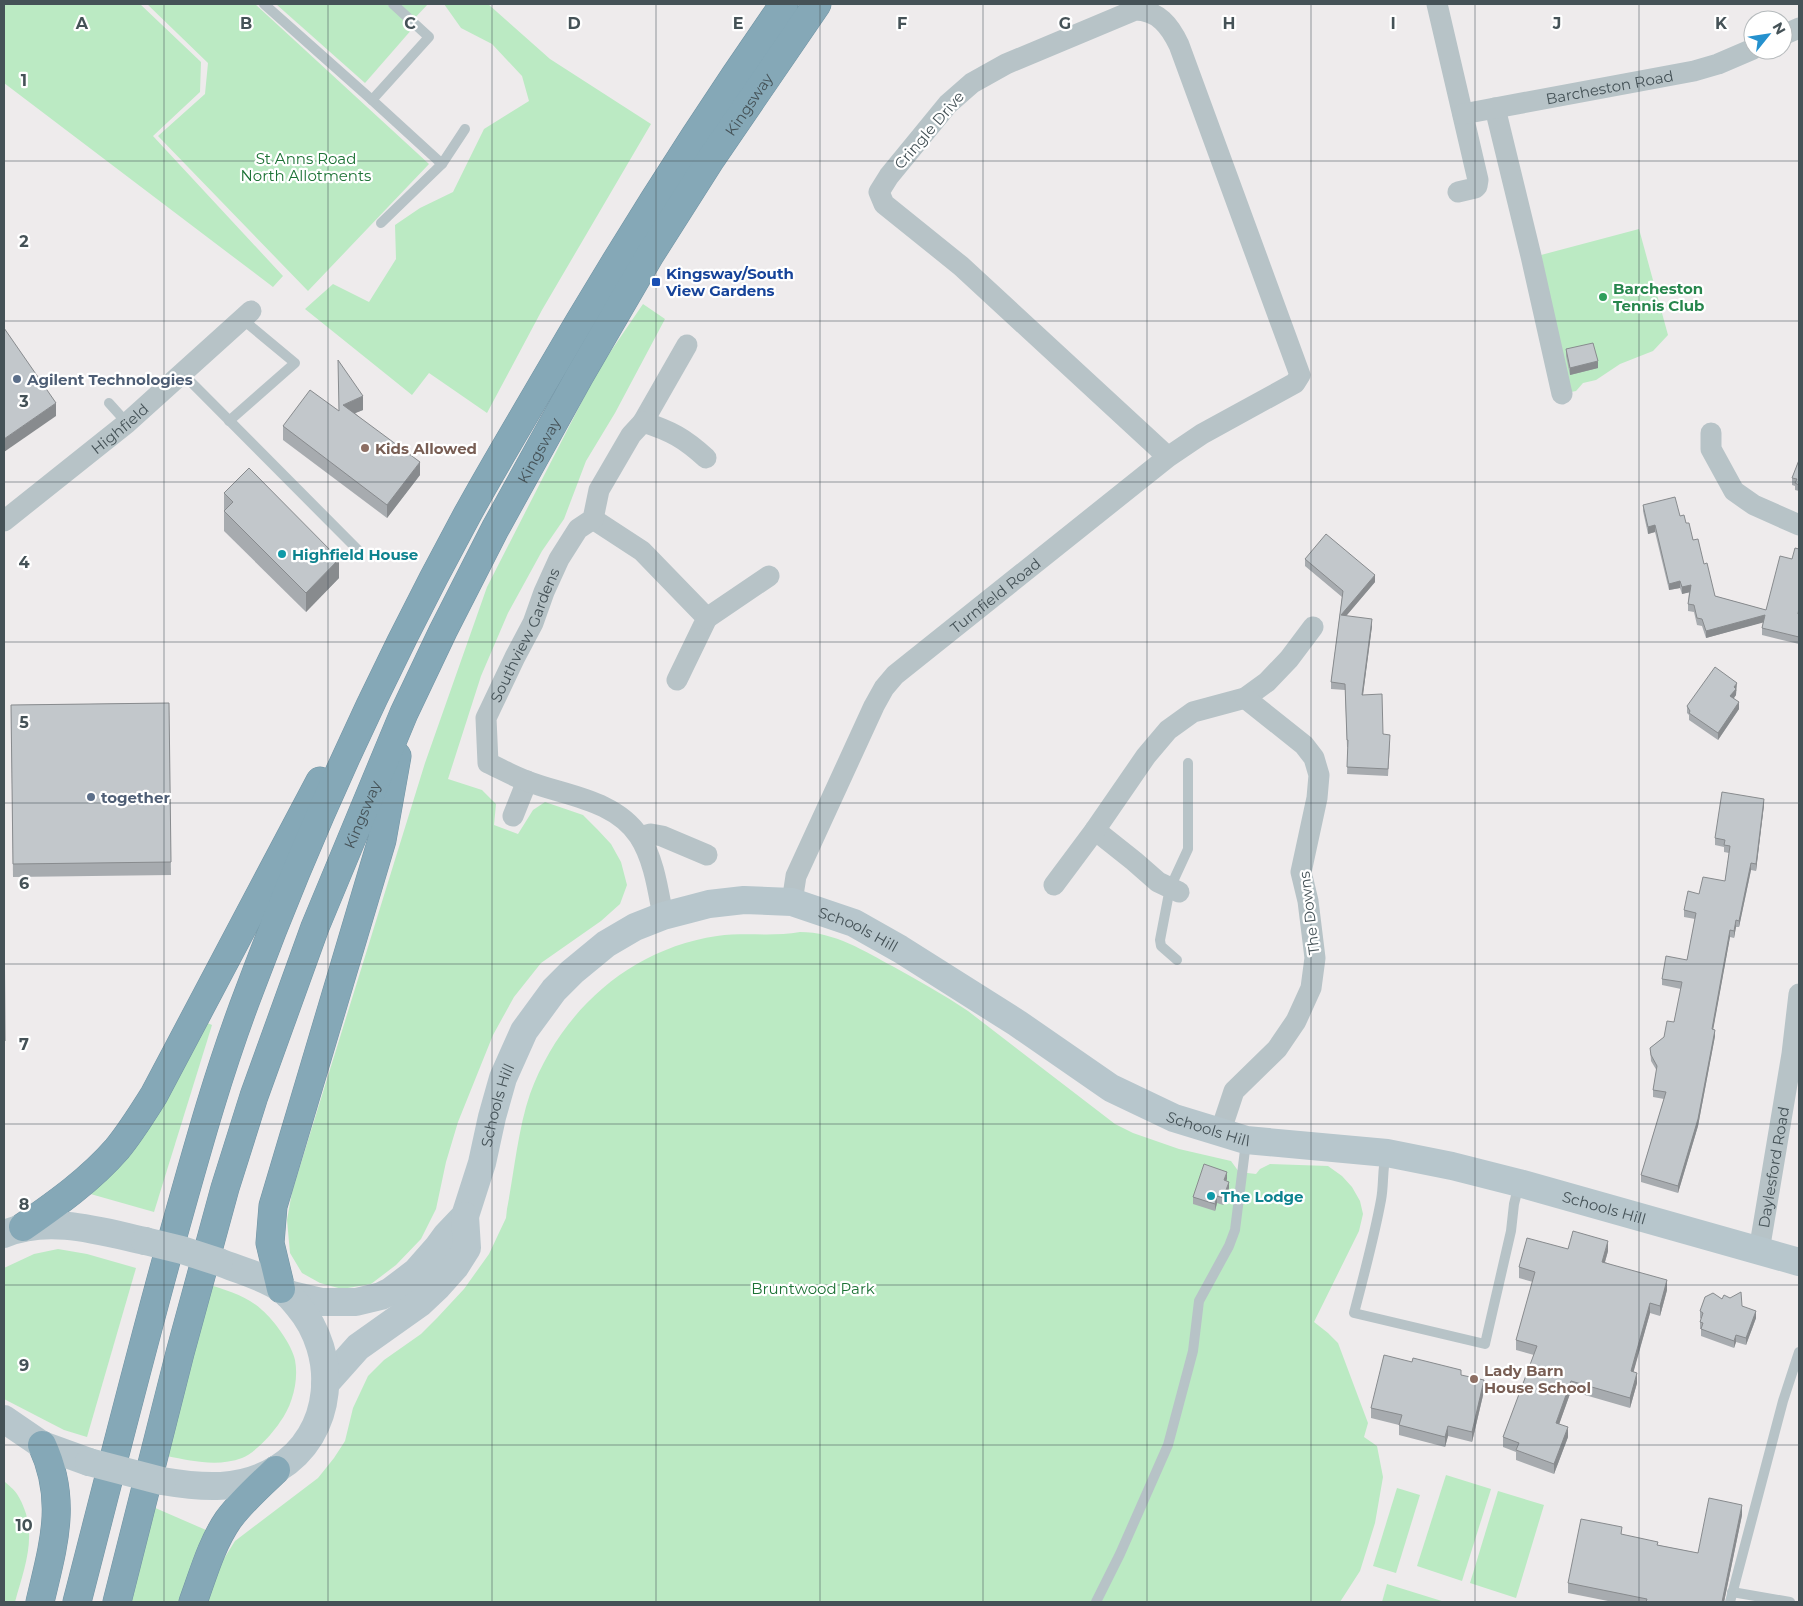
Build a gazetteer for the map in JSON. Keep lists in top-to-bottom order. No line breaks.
{"streets":{"highway":["Kingsway"],"street":["Barcheston Road","Cringle Drive","Highfield","Turnfield Road","Southview Gardens","The Downs","Schools Hill","Daylesford Road"]},"crossings":[["Cringle Drive","Turnfield Road"],["Turnfield Road","Schools Hill"],["The Downs","Schools Hill"],["Schools Hill","Daylesford Road"]],"parks":["St Anns Road North Allotments","Bruntwood Park"],"places":{"transit":["Kingsway/South View Gardens"],"other":["Barcheston Tennis Club","Agilent Technologies","Kids Allowed","Highfield House","together","The Lodge","Lady Barn House School"]},"north":"top right","grid":{"columns":["A","B","C","D","E","F","G","H","I","J","K"],"rows":["1","2","3","4","5","6","7","8","9","10"]}}
